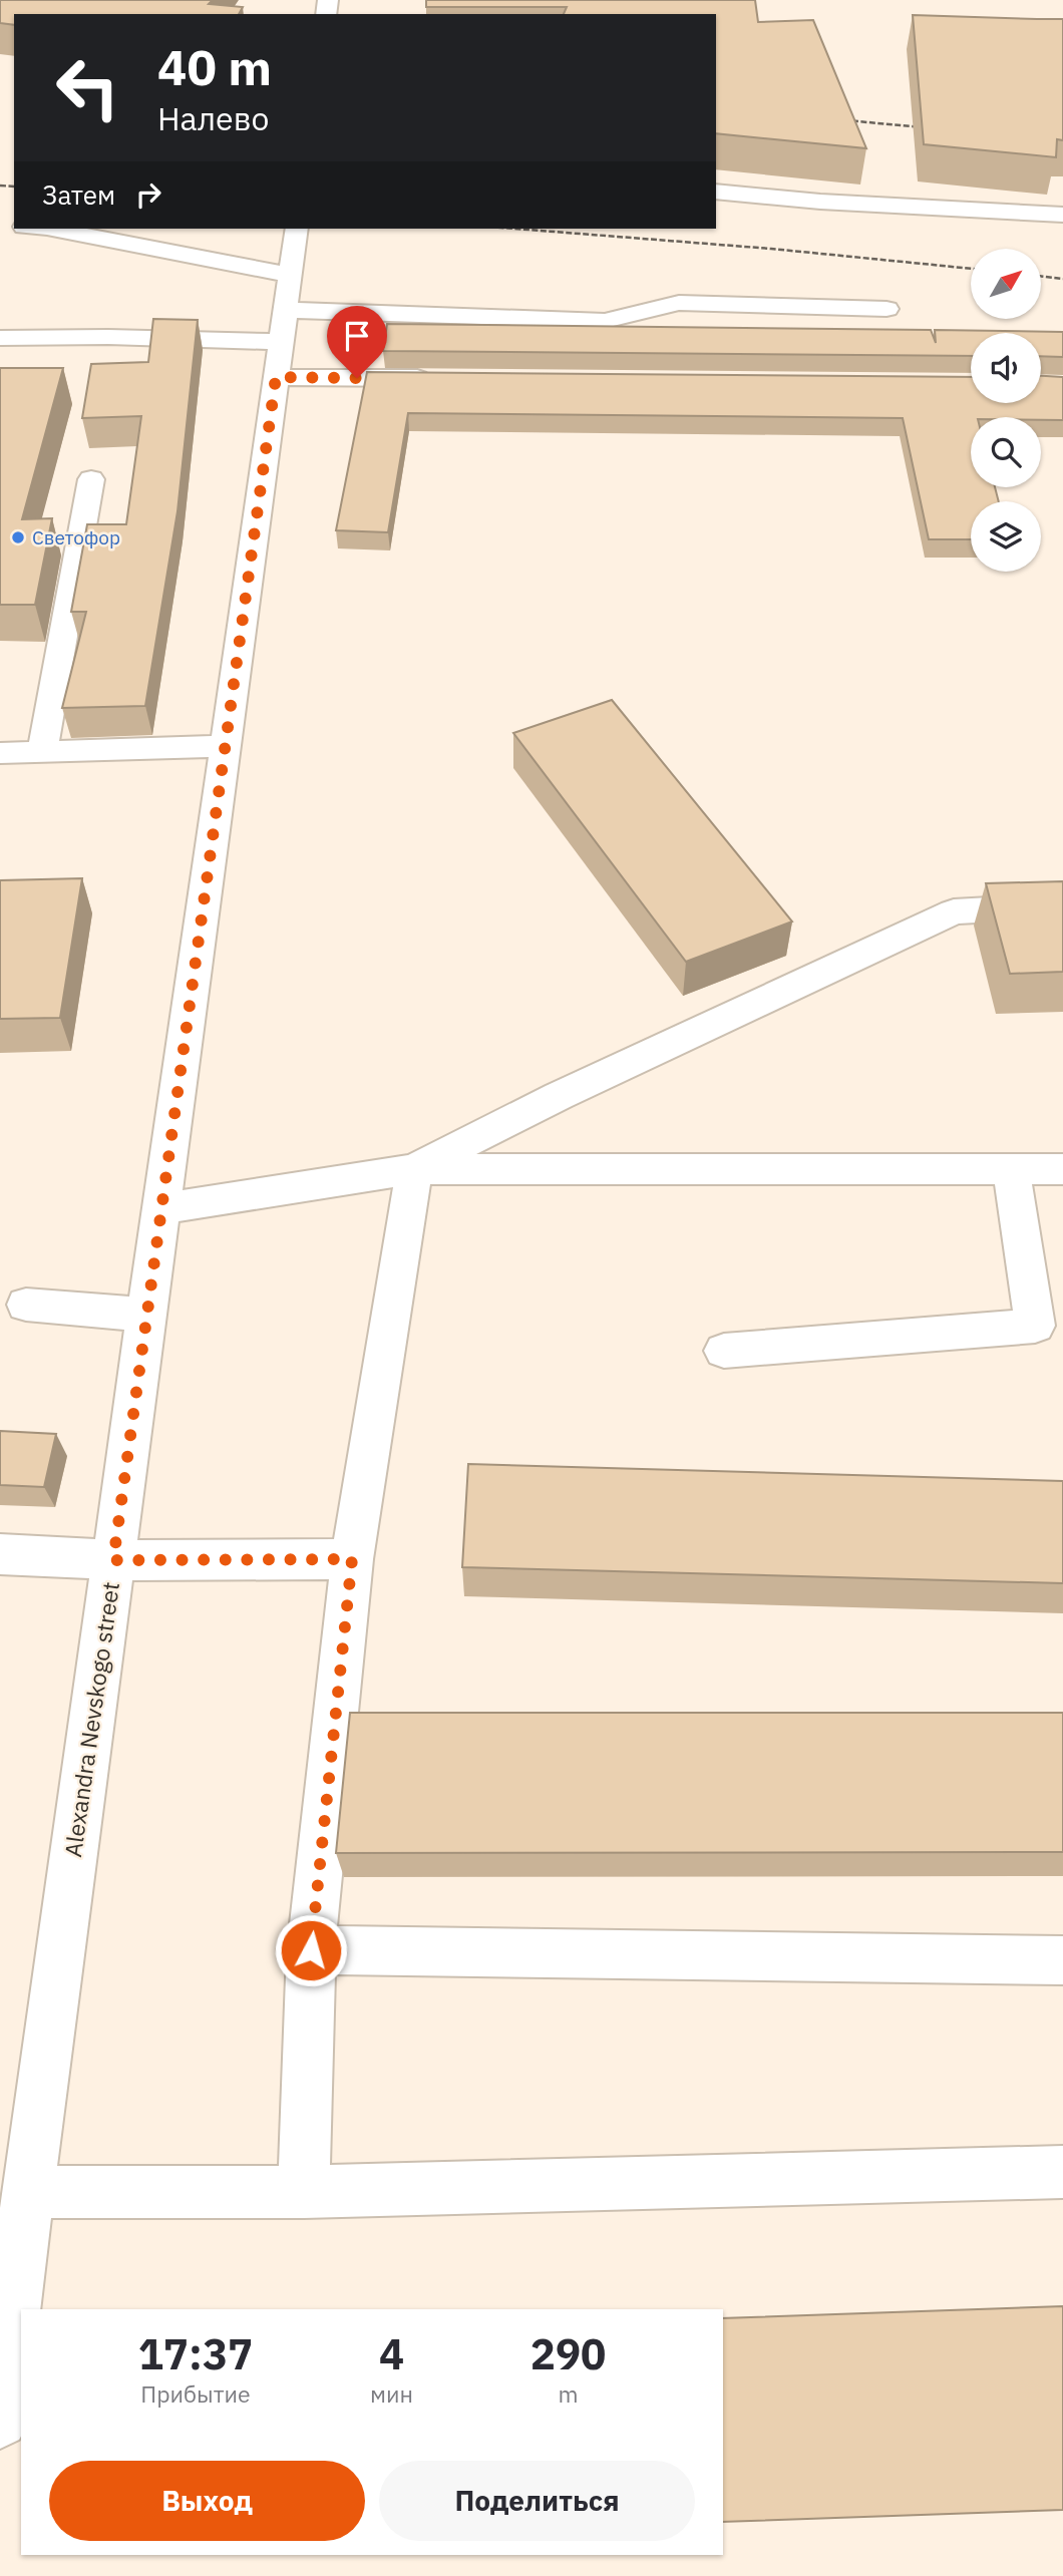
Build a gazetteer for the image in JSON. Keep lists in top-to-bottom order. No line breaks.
{"streets":{"street":["Alexandra Nevskogo street"]},"places":["Светофор"],"north":"top right","page":{"turn":["40 m","Налево"],"then":"Затем","eta":["17:37","Прибытие","4","мин","290","m"],"buttons":["Выход","Поделиться"]}}
